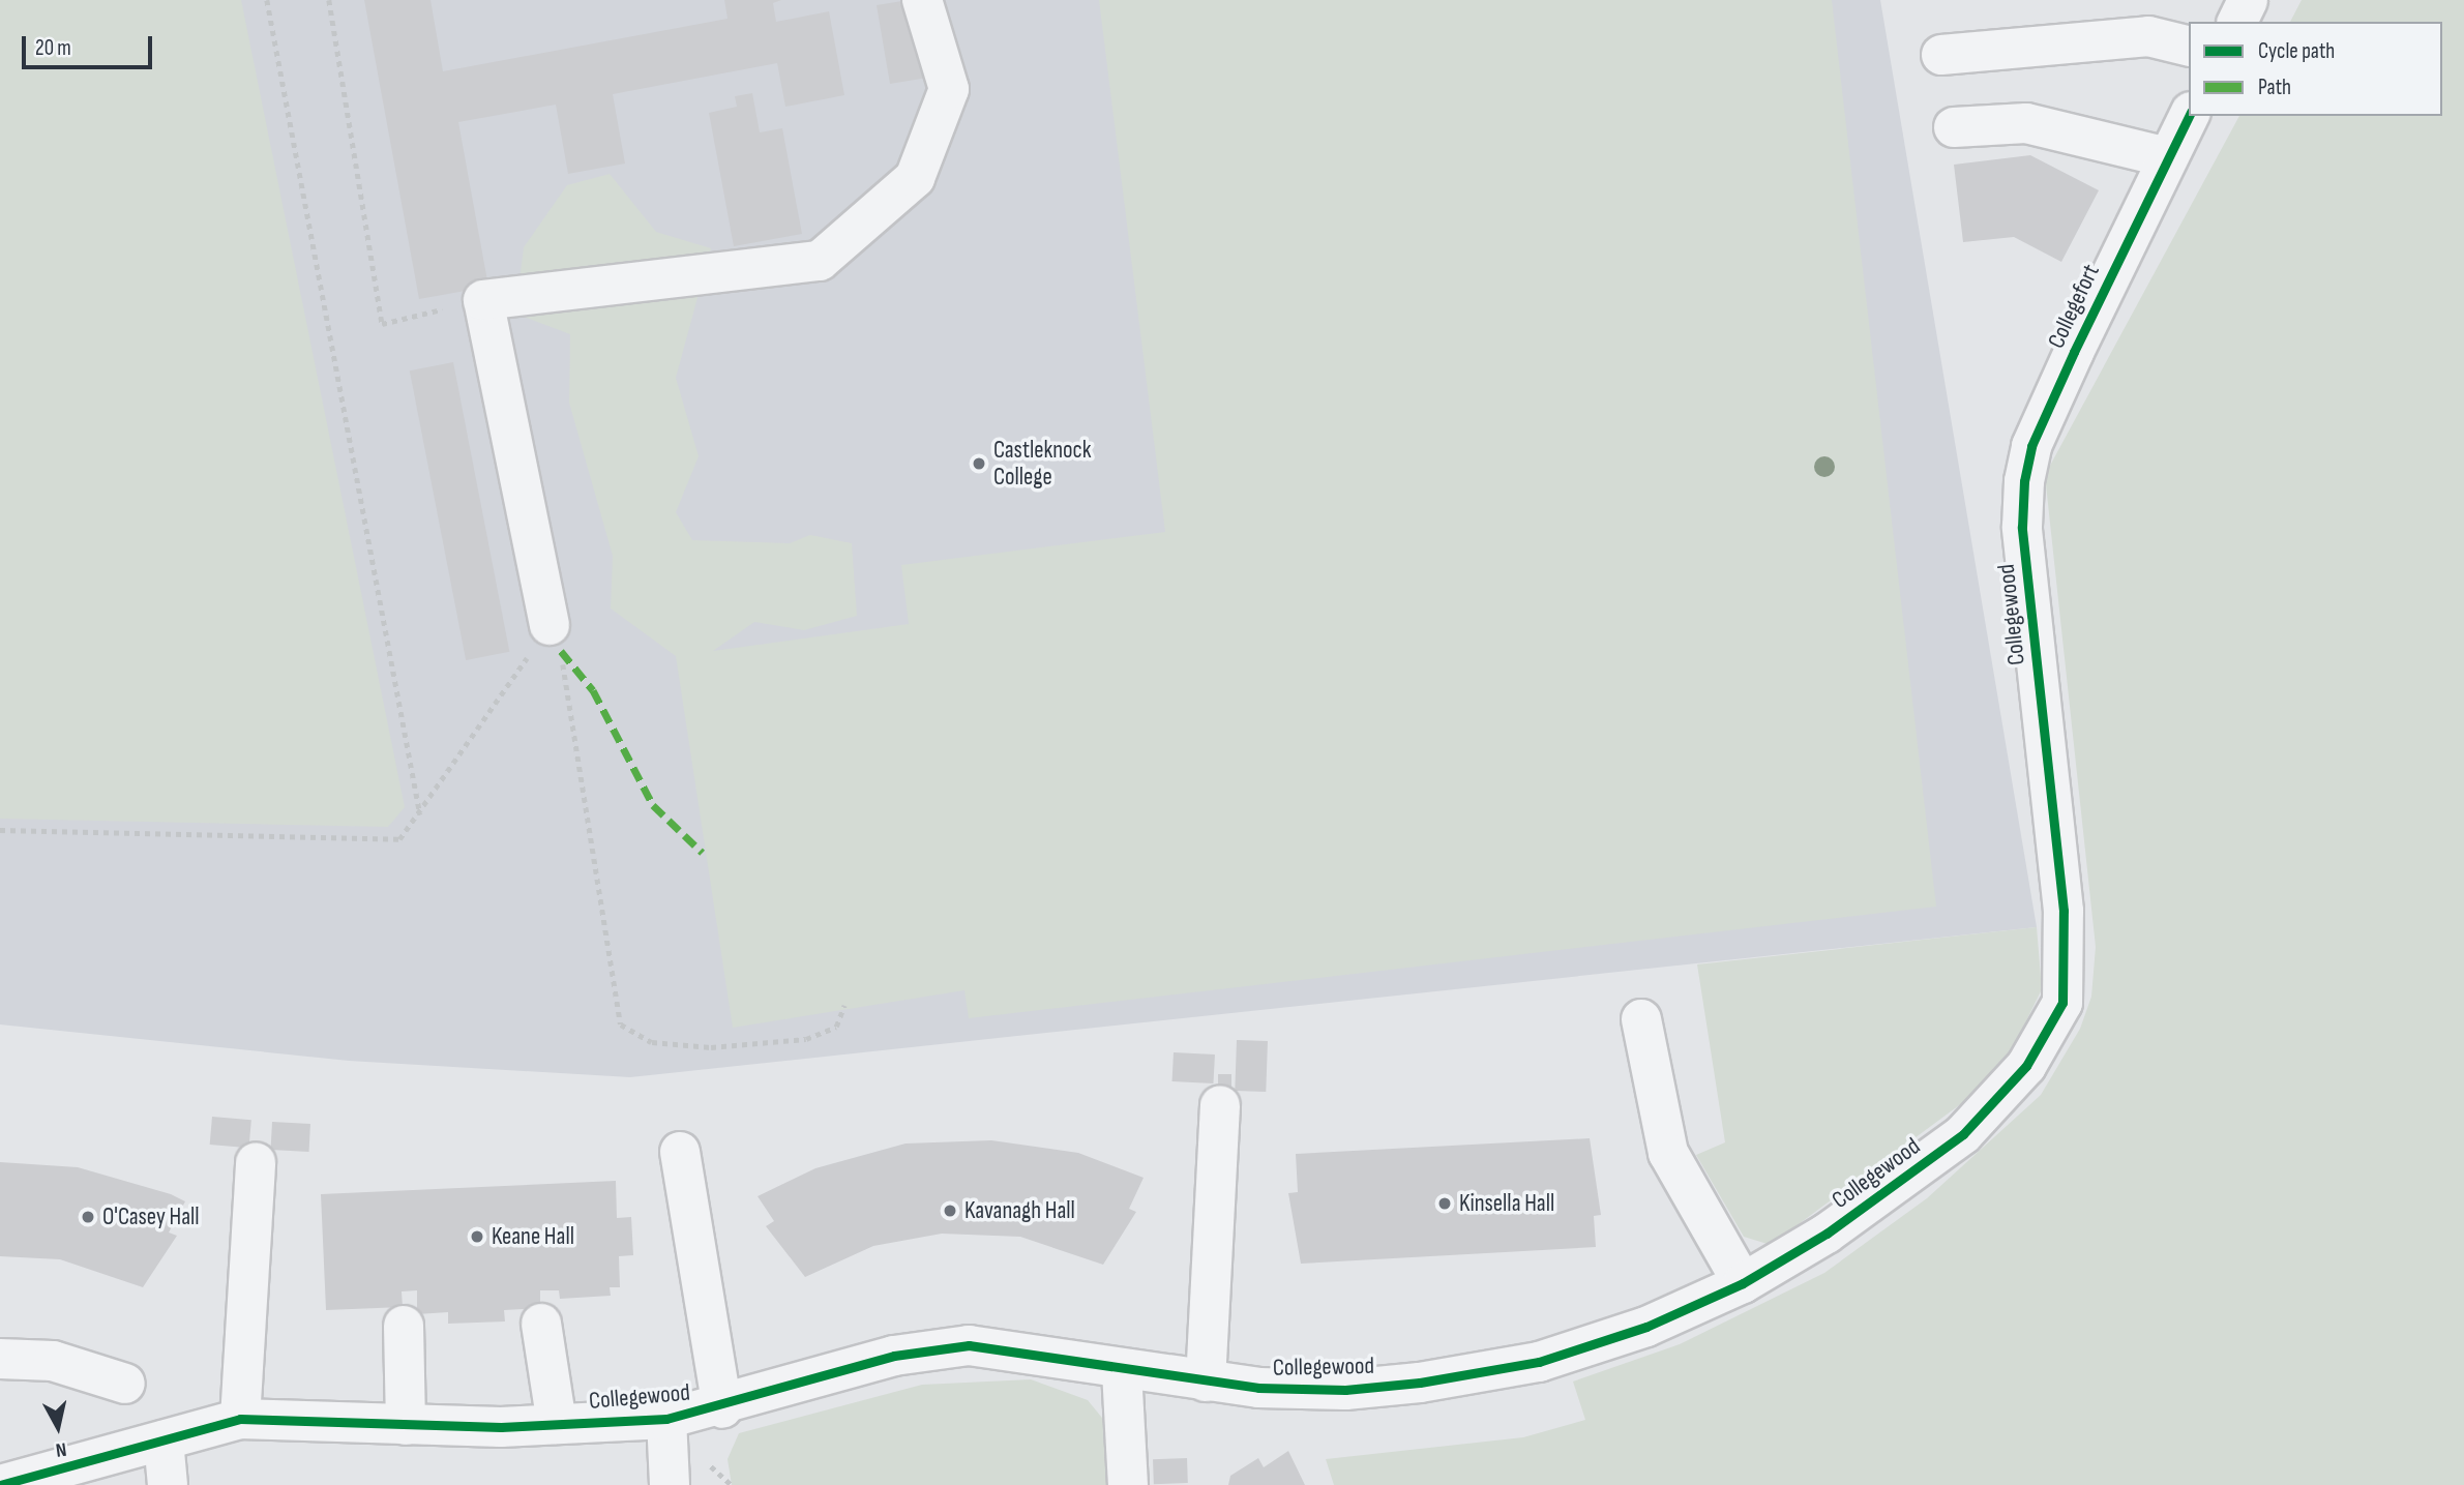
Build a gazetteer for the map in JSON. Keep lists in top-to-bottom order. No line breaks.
{"streets":{"street":["Collegefort","Collegewood"]},"crossings":[["Collegefort","Collegewood"]],"places":["Castleknock College","Kinsella Hall","Kavanagh Hall","O'Casey Hall","Keane Hall"],"legend":["Cycle path","Path"],"scale_bar":"20 m","north":"bottom"}
